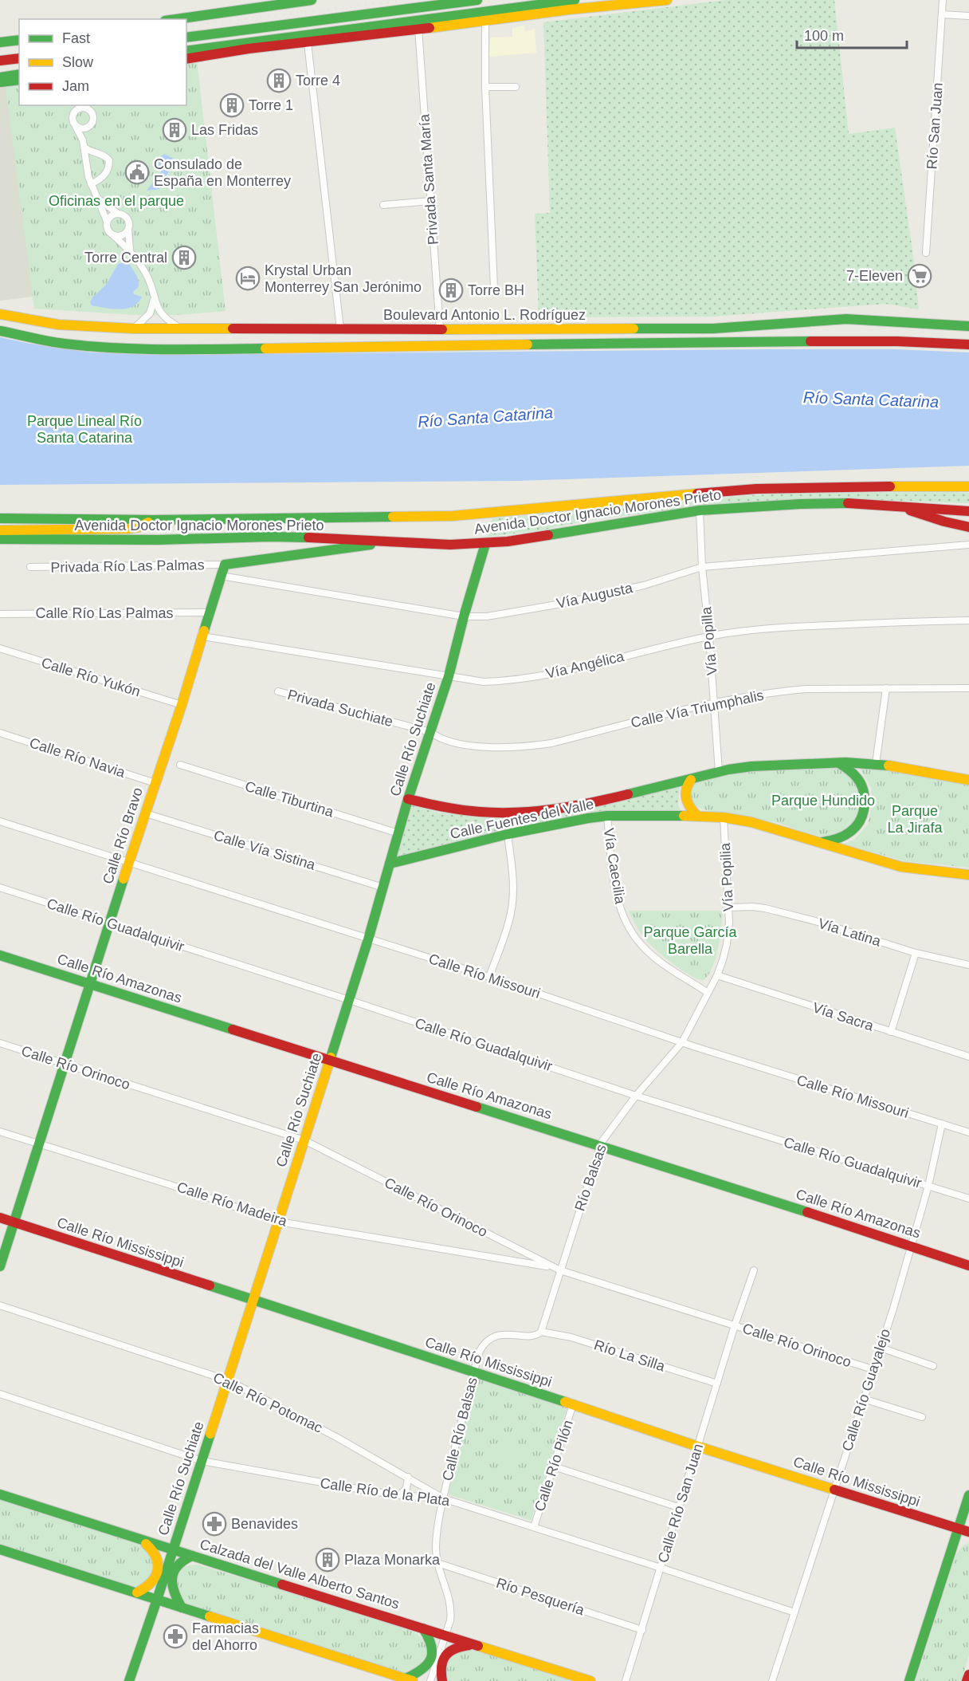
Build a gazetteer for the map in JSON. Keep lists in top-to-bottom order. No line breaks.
{"streets":{"main road":["Boulevard Antonio L. Rodríguez","Avenida Doctor Ignacio Morones Prieto","Calle Río Suchiate","Calle Fuentes del Valle","Calle Río Bravo","Calle Río Amazonas","Calle Río Mississippi","Calzada del Valle Alberto Santos"],"street":["Río San Juan","Privada Santa María","Privada Río Las Palmas","Vía Augusta","Calle Río Las Palmas","Vía Popilla","Vía Angélica","Calle Río Yukón","Privada Suchiate","Calle Vía Triumphalis","Calle Río Navia","Calle Tiburtina","Calle Vía Sistina","Vía Caecilia","Vía Popilia","Calle Río Guadalquivir","Vía Latina","Calle Río Missouri","Vía Sacra","Calle Río Orinoco","Río Balsas","Calle Río Madeira","Río La Silla","Calle Río Guayalejo","Calle Río Potomac","Calle Río Balsas","Calle Río Pilón","Calle Río de la Plata","Calle Río San Juan","Río Pesquería"]},"crossings":[["Privada Santa María","Boulevard Antonio L. Rodríguez"],["Avenida Doctor Ignacio Morones Prieto","Vía Popilla"],["Avenida Doctor Ignacio Morones Prieto","Calle Río Suchiate"],["Privada Río Las Palmas","Calle Río Bravo"],["Vía Augusta","Vía Popilla"],["Vía Augusta","Calle Río Suchiate"],["Vía Augusta","Calle Río Bravo"],["Calle Río Las Palmas","Calle Río Bravo"],["Vía Popilla","Vía Angélica"],["Vía Popilla","Calle Vía Triumphalis"],["Vía Angélica","Calle Río Suchiate"],["Vía Angélica","Calle Río Bravo"],["Calle Río Yukón","Calle Río Bravo"],["Privada Suchiate","Calle Vía Triumphalis"],["Privada Suchiate","Calle Río Suchiate"],["Calle Vía Triumphalis","Calle Río Suchiate"],["Calle Río Suchiate","Calle Tiburtina"],["Calle Río Suchiate","Calle Fuentes del Valle"],["Calle Río Suchiate","Calle Vía Sistina"],["Calle Río Suchiate","Calle Río Guadalquivir"],["Calle Río Suchiate","Calle Río Missouri"],["Calle Río Suchiate","Calle Río Amazonas"],["Calle Río Suchiate","Calle Río Orinoco"],["Calle Río Suchiate","Calle Río Madeira"],["Calle Río Suchiate","Calle Río Mississippi"],["Calle Río Suchiate","Calle Río Potomac"],["Calle Río Suchiate","Calle Río de la Plata"],["Calle Río Suchiate","Calzada del Valle Alberto Santos"],["Calle Río Navia","Calle Río Bravo"],["Calle Fuentes del Valle","Vía Caecilia"],["Calle Fuentes del Valle","Vía Popilia"],["Calle Río Bravo","Calle Vía Sistina"],["Calle Río Bravo","Calle Río Guadalquivir"],["Calle Río Bravo","Calle Río Missouri"],["Calle Río Bravo","Calle Río Amazonas"],["Calle Río Bravo","Calle Río Orinoco"],["Calle Río Bravo","Calle Río Madeira"],["Calle Río Bravo","Calle Río Mississippi"],["Vía Caecilia","Vía Popilia"],["Vía Popilia","Vía Latina"],["Vía Popilia","Calle Río Missouri"],["Vía Popilia","Vía Sacra"],["Vía Popilia","Río Balsas"],["Calle Río Guadalquivir","Río Balsas"],["Calle Río Guadalquivir","Calle Río Guayalejo"],["Calle Río Missouri","Río Balsas"],["Calle Río Missouri","Calle Río Guayalejo"],["Calle Río Amazonas","Río Balsas"],["Calle Río Amazonas","Calle Río Guayalejo"],["Calle Río Orinoco","Río Balsas"],["Calle Río Orinoco","Calle Río Madeira"],["Calle Río Orinoco","Calle Río Guayalejo"],["Calle Río Orinoco","Calle Río San Juan"],["Río Balsas","Calle Río Madeira"],["Río Balsas","Río La Silla"],["Río Balsas","Calle Río Balsas"],["Calle Río Mississippi","Calle Río Guayalejo"],["Calle Río Mississippi","Calle Río Balsas"],["Calle Río Mississippi","Calle Río Pilón"],["Calle Río Mississippi","Calle Río San Juan"],["Río La Silla","Calle Río Balsas"],["Río La Silla","Calle Río San Juan"],["Calle Río Guayalejo","Calle Río de la Plata"],["Calle Río Potomac","Calle Río Balsas"],["Calle Río Potomac","Calle Río de la Plata"],["Calle Río Balsas","Calle Río de la Plata"],["Calle Río Balsas","Calzada del Valle Alberto Santos"],["Calle Río Balsas","Río Pesquería"],["Calle Río Pilón","Calle Río de la Plata"],["Calle Río de la Plata","Calle Río San Juan"],["Calle Río San Juan","Río Pesquería"]],"water":["Río Santa Catarina"],"parks":["Oficinas en el parque","Parque Lineal Río Santa Catarina","Parque Hundido","Parque La Jirafa","Parque García Barella"],"places":{"building":["Torre 4","Torre 1","Las Fridas","Torre Central","Torre BH","Plaza Monarka"],"public building":["Consulado de España en Monterrey"],"supermarket":["7-Eleven"],"hotel":["Krystal Urban Monterrey San Jerónimo"],"pharmacy":["Benavides","Farmacias del Ahorro"]},"legend":["Fast","Slow","Jam"],"scale_bar":"100 m"}
